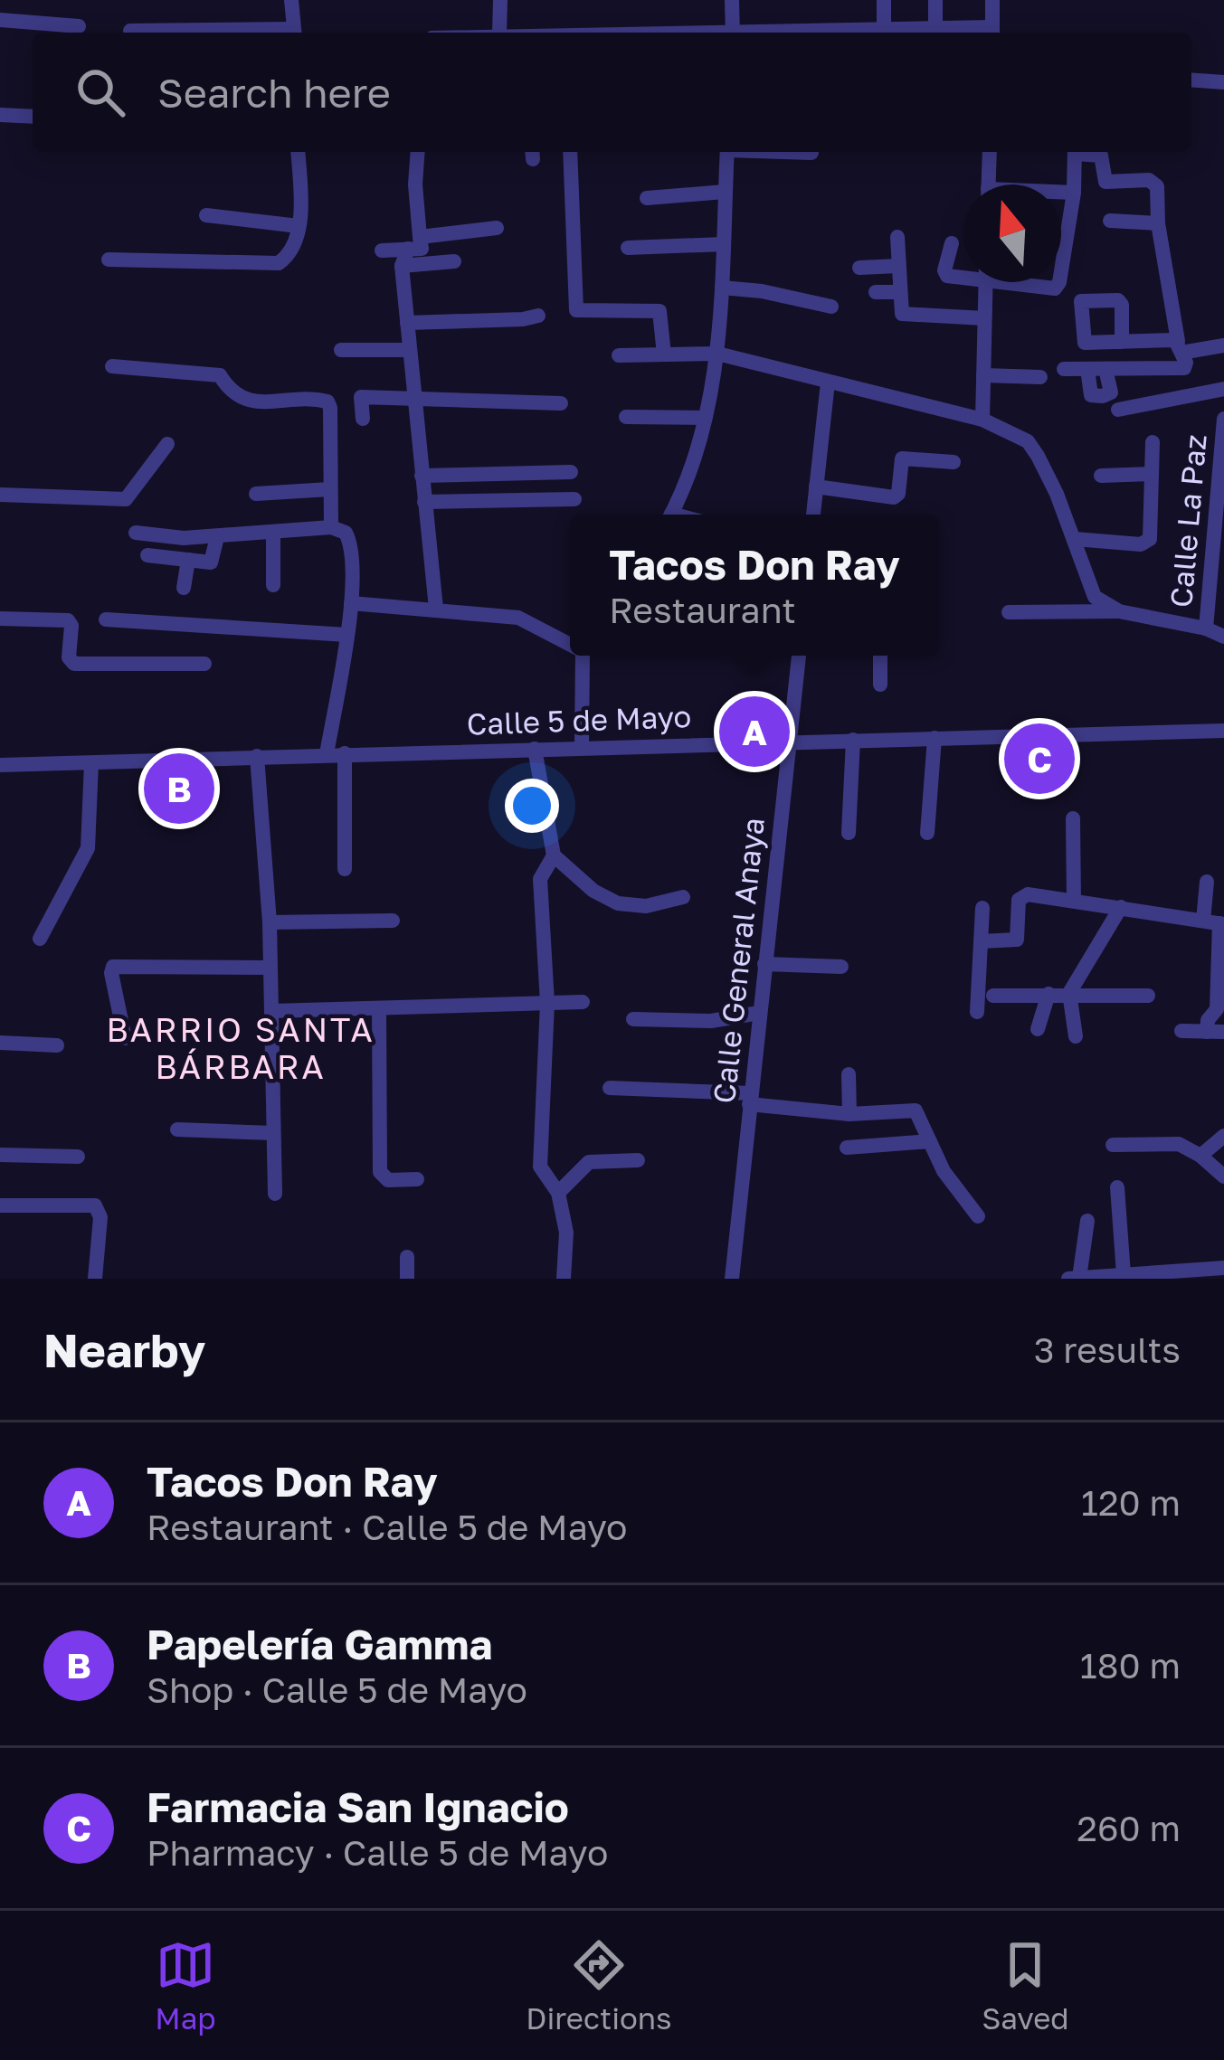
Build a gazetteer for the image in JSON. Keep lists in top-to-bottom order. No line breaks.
{"streets":{"street":["Calle La Paz","Calle 5 de Mayo","Calle General Anaya"]},"crossings":[["Calle 5 de Mayo","Calle General Anaya"]],"districts":["BARRIO SANTA BÁRBARA"],"north":"top","page":{"search":"Search here","popup":["Tacos Don Ray","Restaurant"],"pins":["A","C","B"],"heading":["Nearby","3 results"],"list":[{"mark":"A","name":"Tacos Don Ray","note":"Restaurant · Calle 5 de Mayo","value":"120 m"},{"mark":"B","name":"Papelería Gamma","note":"Shop · Calle 5 de Mayo","value":"180 m"},{"mark":"C","name":"Farmacia San Ignacio","note":"Pharmacy · Calle 5 de Mayo","value":"260 m"}],"nav":["Map","Directions","Saved"]}}
